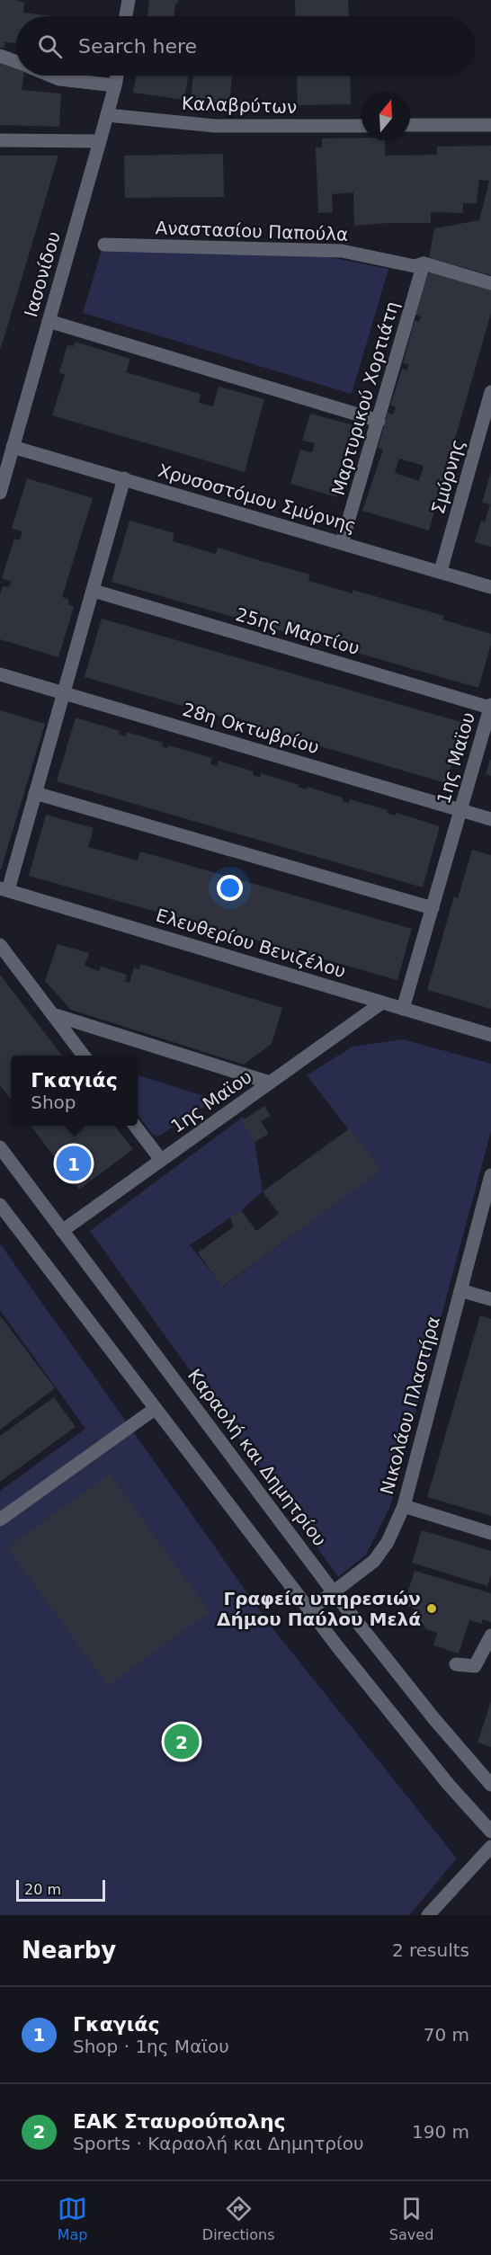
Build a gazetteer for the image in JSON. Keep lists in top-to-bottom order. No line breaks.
{"streets":{"street":["Καλαβρύτων","Αναστασίου Παπούλα","Ιασονίδου","Μαρτυρικού Χορτιάτη","Σμύρνης","Χρυσοστόμου Σμύρνης","25ης Μαρτίου","28η Οκτωβρίου","1ης Μαϊου","Ελευθερίου Βενιζέλου","Νικολάου Πλαστήρα","Καραολή και Δημητρίου"]},"crossings":[["Καλαβρύτων","Ιασονίδου"],["Αναστασίου Παπούλα","Μαρτυρικού Χορτιάτη"],["Ιασονίδου","Χρυσοστόμου Σμύρνης"],["Μαρτυρικού Χορτιάτη","Χρυσοστόμου Σμύρνης"],["Σμύρνης","Χρυσοστόμου Σμύρνης"],["25ης Μαρτίου","1ης Μαϊου"],["28η Οκτωβρίου","1ης Μαϊου"],["1ης Μαϊου","Ελευθερίου Βενιζέλου"],["1ης Μαϊου","Καραολή και Δημητρίου"],["Νικολάου Πλαστήρα","Καραολή και Δημητρίου"]],"places":["Γραφεία υπηρεσιών Δήμου Παύλου Μελά"],"scale_bar":"20 m","north":"top","page":{"search":"Search here","popup":["Γκαγιάς","Shop"],"pins":["1","2"],"scale":"20 m","heading":["Nearby","2 results"],"list":[{"mark":"1","name":"Γκαγιάς","note":"Shop · 1ης Μαϊου","value":"70 m"},{"mark":"2","name":"EAK Σταυρούπολης","note":"Sports · Καραολή και Δημητρίου","value":"190 m"}],"nav":["Map","Directions","Saved"]}}
